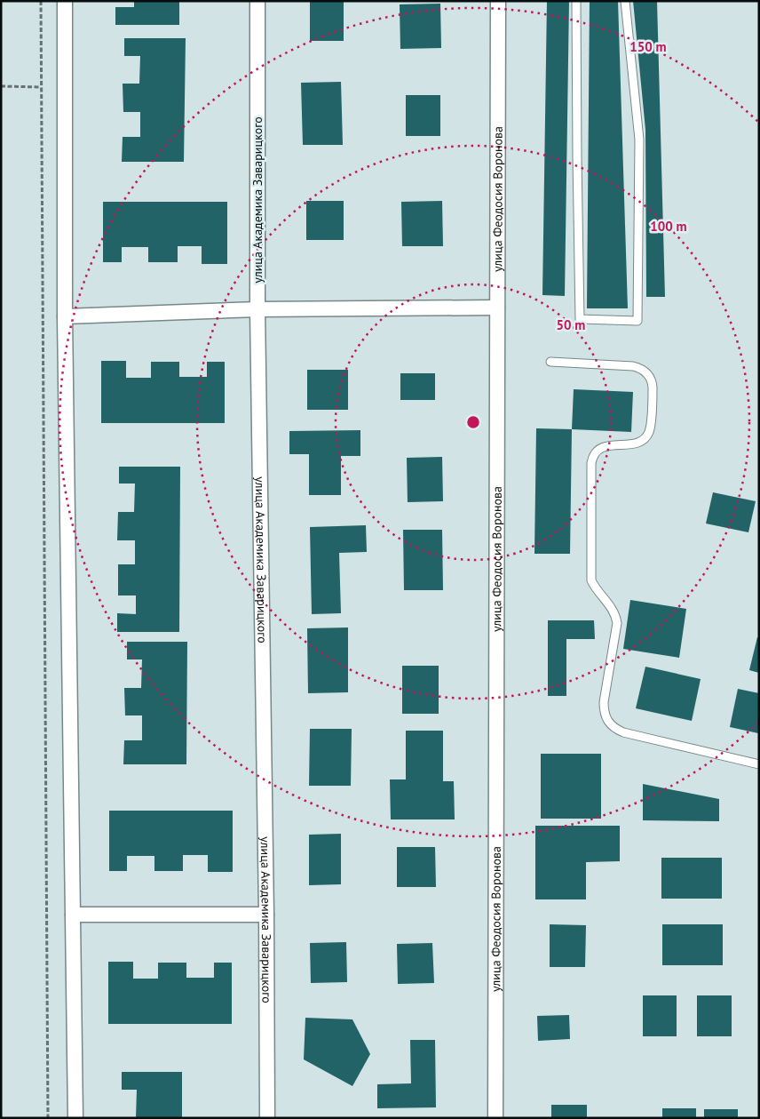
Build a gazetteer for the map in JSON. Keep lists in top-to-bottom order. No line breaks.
{"streets":{"street":["улица Академика Заварицкого","улица Феодосия Воронова"]},"rings":["150 m","100 m","50 m"]}
